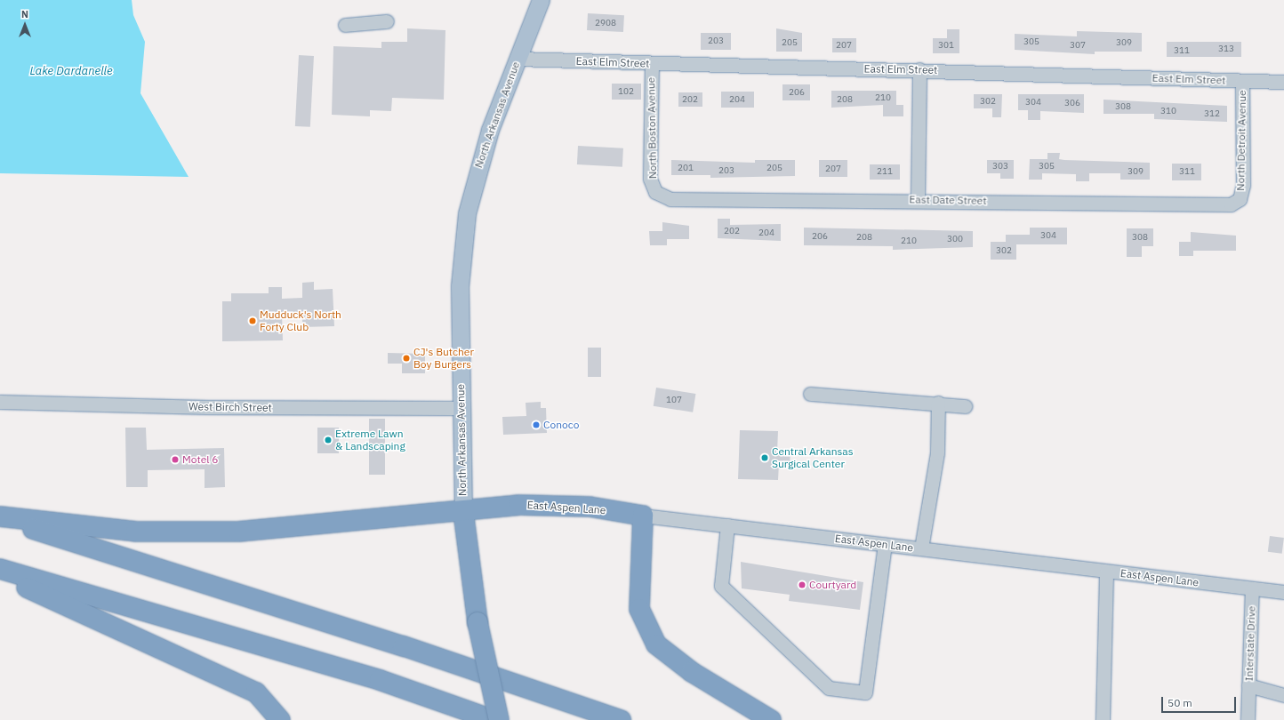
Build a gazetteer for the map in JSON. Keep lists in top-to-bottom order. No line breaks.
{"streets":{"highway":["North Arkansas Avenue","East Aspen Lane"],"street":["East Elm Street","North Boston Avenue","North Detroit Avenue","East Date Street","West Birch Street","Interstate Drive"]},"crossings":[["East Elm Street","North Arkansas Avenue"],["East Elm Street","North Boston Avenue"],["East Elm Street","North Detroit Avenue"],["North Arkansas Avenue","West Birch Street"],["North Arkansas Avenue","East Aspen Lane"],["North Boston Avenue","East Date Street"],["North Detroit Avenue","East Date Street"],["East Aspen Lane","Interstate Drive"]],"water":["Lake Dardanelle"],"places":["Mudduck's North Forty Club","CJ's Butcher Boy Burgers","Conoco","Extreme Lawn & Landscaping","Central Arkansas Surgical Center","Motel 6","Courtyard"],"house_numbers":["2908","203","305","205","309","207","301","307","313","311","102","206","210","202","204","208","302","304","306","308","310","312","303","305","201","205","207","203","211","309","311","202","204","304","206","208","308","300","210","302","107"],"scale_bar":"50 m","north":"top"}
